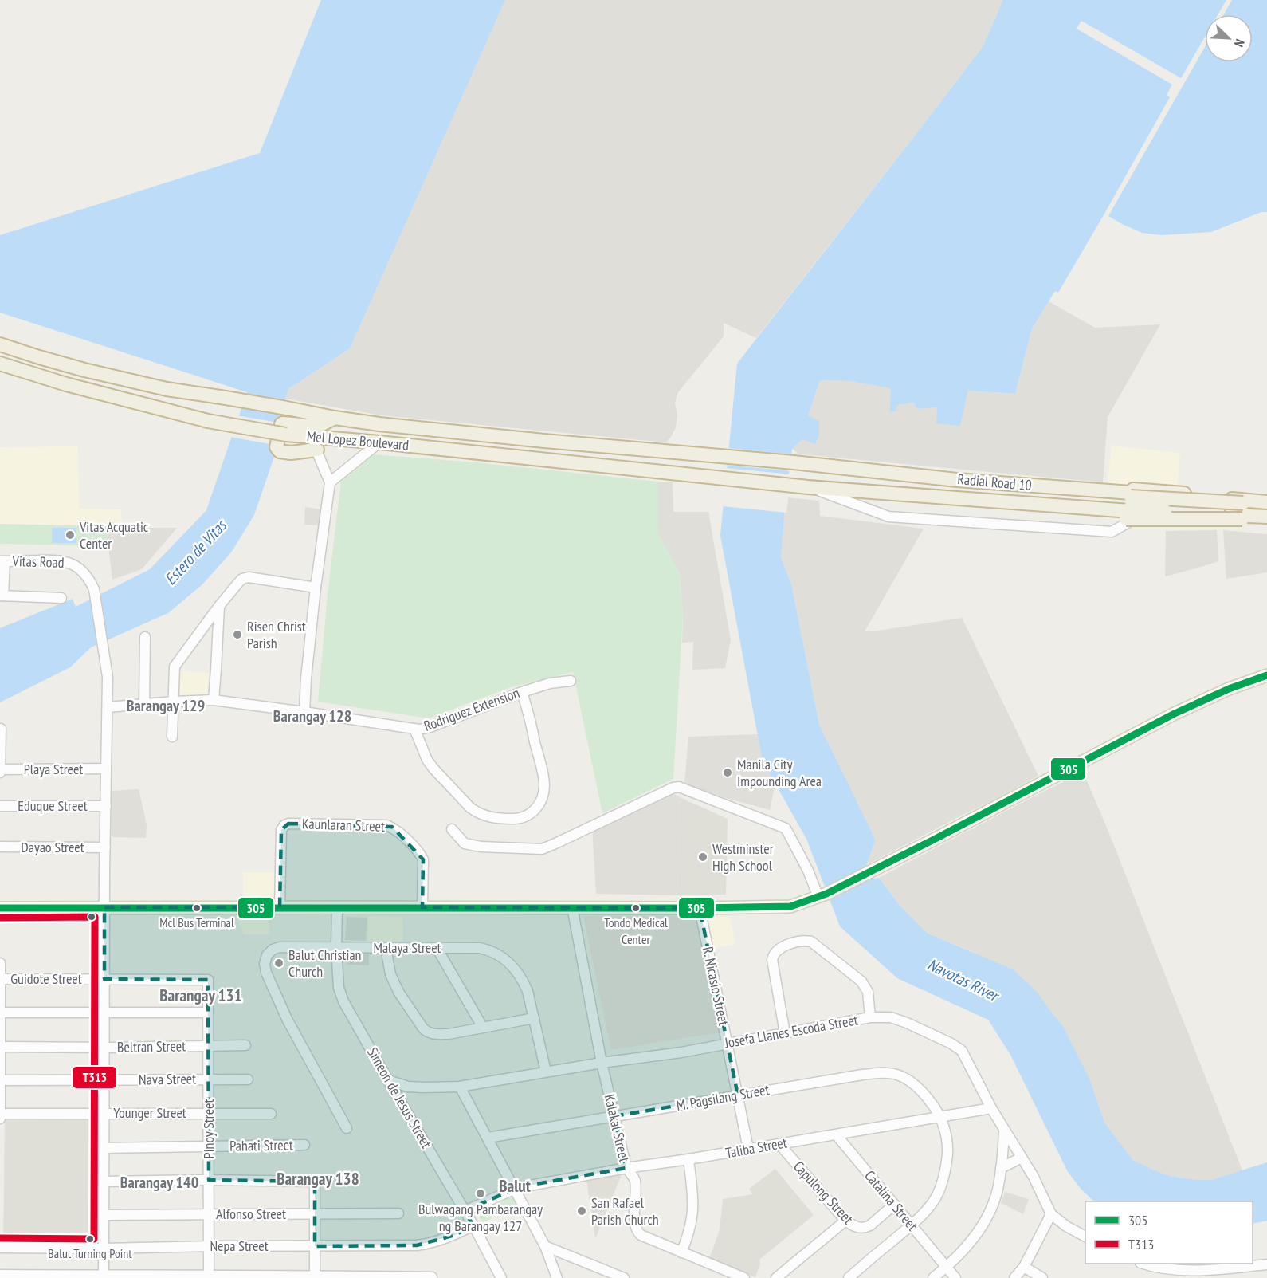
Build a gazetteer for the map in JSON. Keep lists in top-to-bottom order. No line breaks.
{"streets":{"highway":["Mel Lopez Boulevard","Radial Road 10"],"street":["Vitas Road","Rodriguez Extension","Playa Street","Eduque Street","Kaunlaran Street","Dayao Street","Malaya Street","Guidote Street","R. Nicasio Street","Josefa Llanes Escoda Street","Beltran Street","Nava Street","Simeon de Jesus Street","M. Pagsilang Street","Younger Street","Kalakal Street","Pinoy Street","Pahati Street","Taliba Street","Capulong Street","Catalina Street","Alfonso Street","Nepa Street"]},"crossings":[["Mel Lopez Boulevard","Radial Road 10"],["Vitas Road","Rodriguez Extension"],["Malaya Street","Josefa Llanes Escoda Street"],["Malaya Street","Simeon de Jesus Street"],["Guidote Street","Pinoy Street"],["R. Nicasio Street","Josefa Llanes Escoda Street"],["R. Nicasio Street","M. Pagsilang Street"],["R. Nicasio Street","Taliba Street"],["Josefa Llanes Escoda Street","Simeon de Jesus Street"],["Josefa Llanes Escoda Street","Kalakal Street"],["Josefa Llanes Escoda Street","Taliba Street"],["Beltran Street","Pinoy Street"],["Nava Street","Pinoy Street"],["Simeon de Jesus Street","Taliba Street"],["Simeon de Jesus Street","Nepa Street"],["M. Pagsilang Street","Kalakal Street"],["M. Pagsilang Street","Taliba Street"],["Younger Street","Pinoy Street"],["Kalakal Street","Taliba Street"],["Pinoy Street","Pahati Street"],["Pinoy Street","Alfonso Street"],["Pinoy Street","Nepa Street"],["Taliba Street","Capulong Street"],["Taliba Street","Catalina Street"],["Capulong Street","Catalina Street"]],"districts":["Barangay 129","Barangay 128","Barangay 131","Barangay 138","Barangay 140","Balut"],"water":["Estero de Vitas","Navotas River"],"places":["Vitas Acquatic Center","Risen Christ Parish","Manila City Impounding Area","Westminster High School","Mcl Bus Terminal","Tondo Medical Center","Balut Christian Church","Bulwagang Pambarangay ng Barangay 127","San Rafael Parish Church","Balut Turning Point"],"lines":["transit line 305","transit line T313"],"legend":["305","T313"],"north":"bottom right"}
